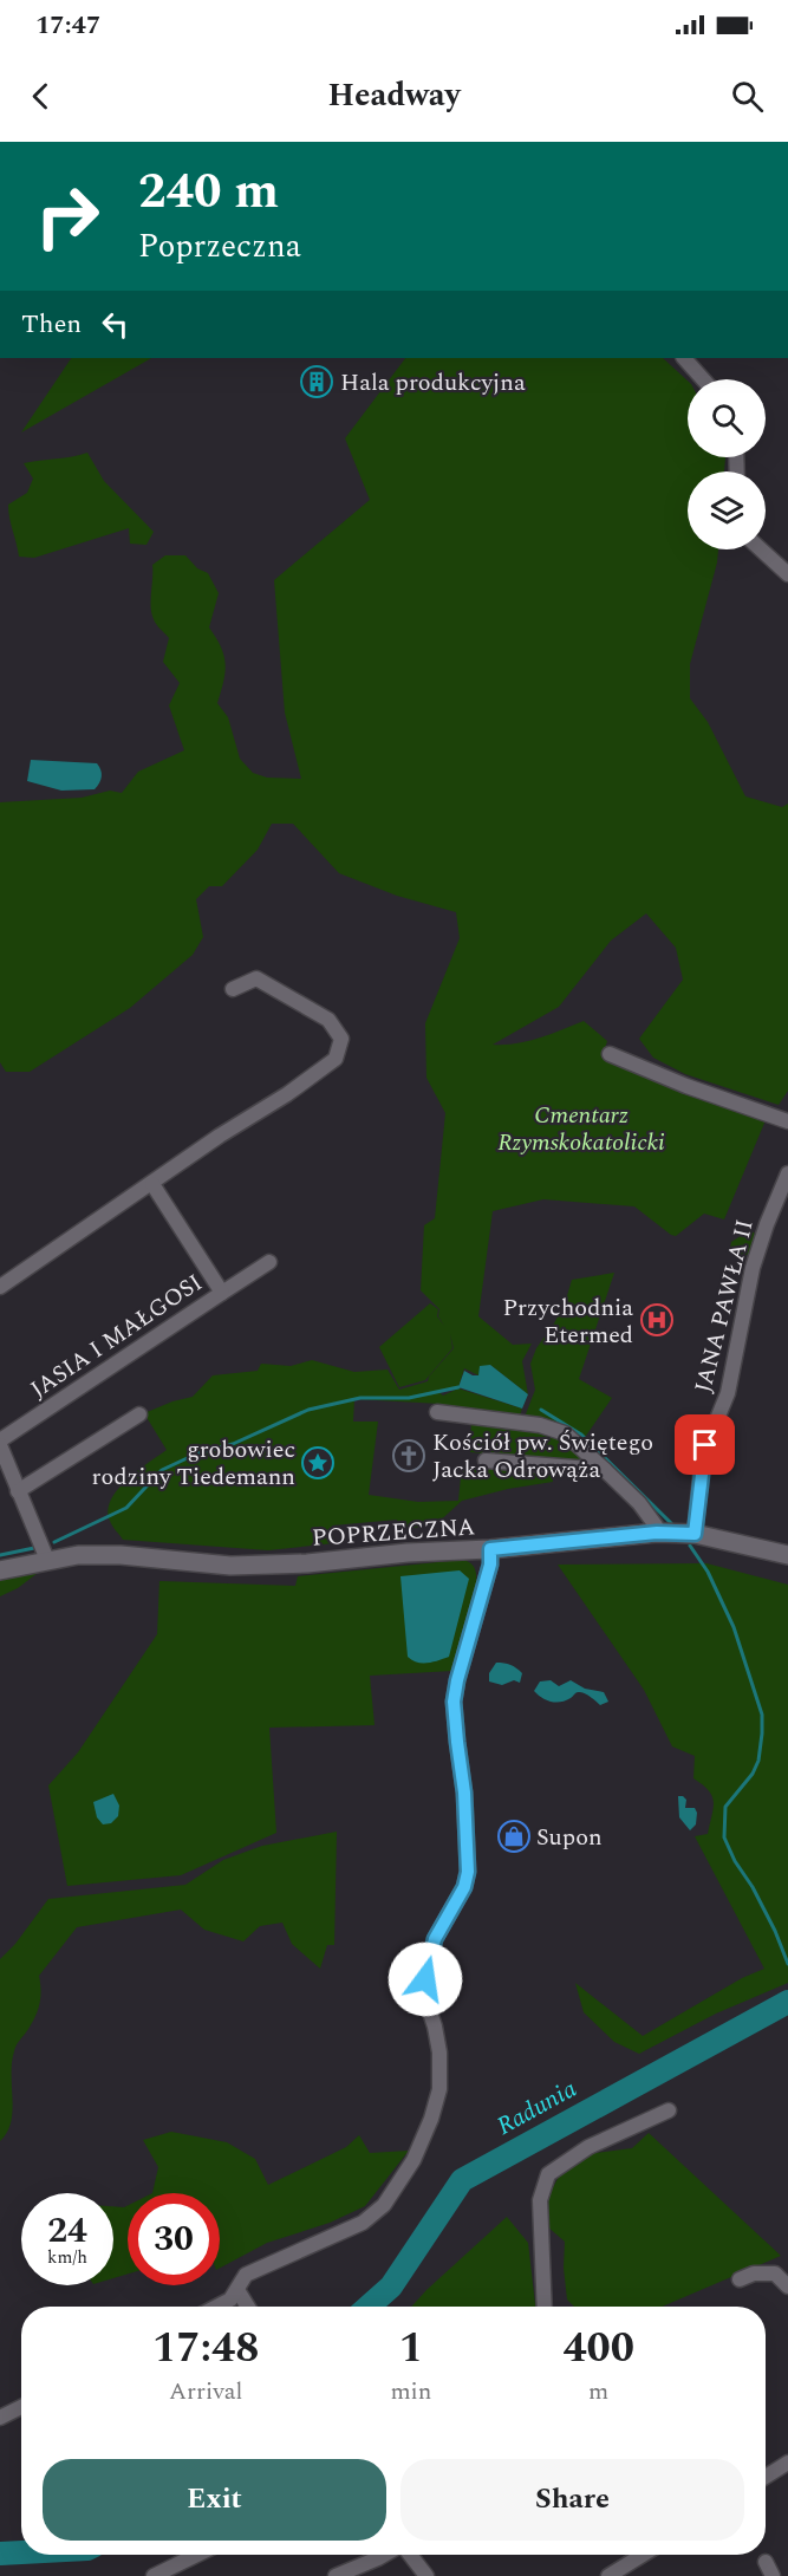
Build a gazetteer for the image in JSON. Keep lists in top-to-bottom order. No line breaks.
{"streets":{"street":["JANA PAWŁA II","JASIA I MAŁGOSI","POPRZECZNA"]},"crossings":[["JANA PAWŁA II","POPRZECZNA"],["JASIA I MAŁGOSI","POPRZECZNA"]],"water":["Radunia"],"parks":["Cmentarz Rzymskokatolicki"],"places":{"building":["Hala produkcyjna"],"hospital":["Przychodnia Etermed"],"church":["Kościół pw. Świętego Jacka Odrowąża"],"place":["grobowiec rodziny Tiedemann"],"shop":["Supon"]},"page":{"status":"17:47","header":"Headway","turn":["240 m","Poprzeczna"],"then":"Then","speed":"24 km/h","limit":"30","eta":["17:48","Arrival","1","min","400","m"],"buttons":["Exit","Share"]}}
